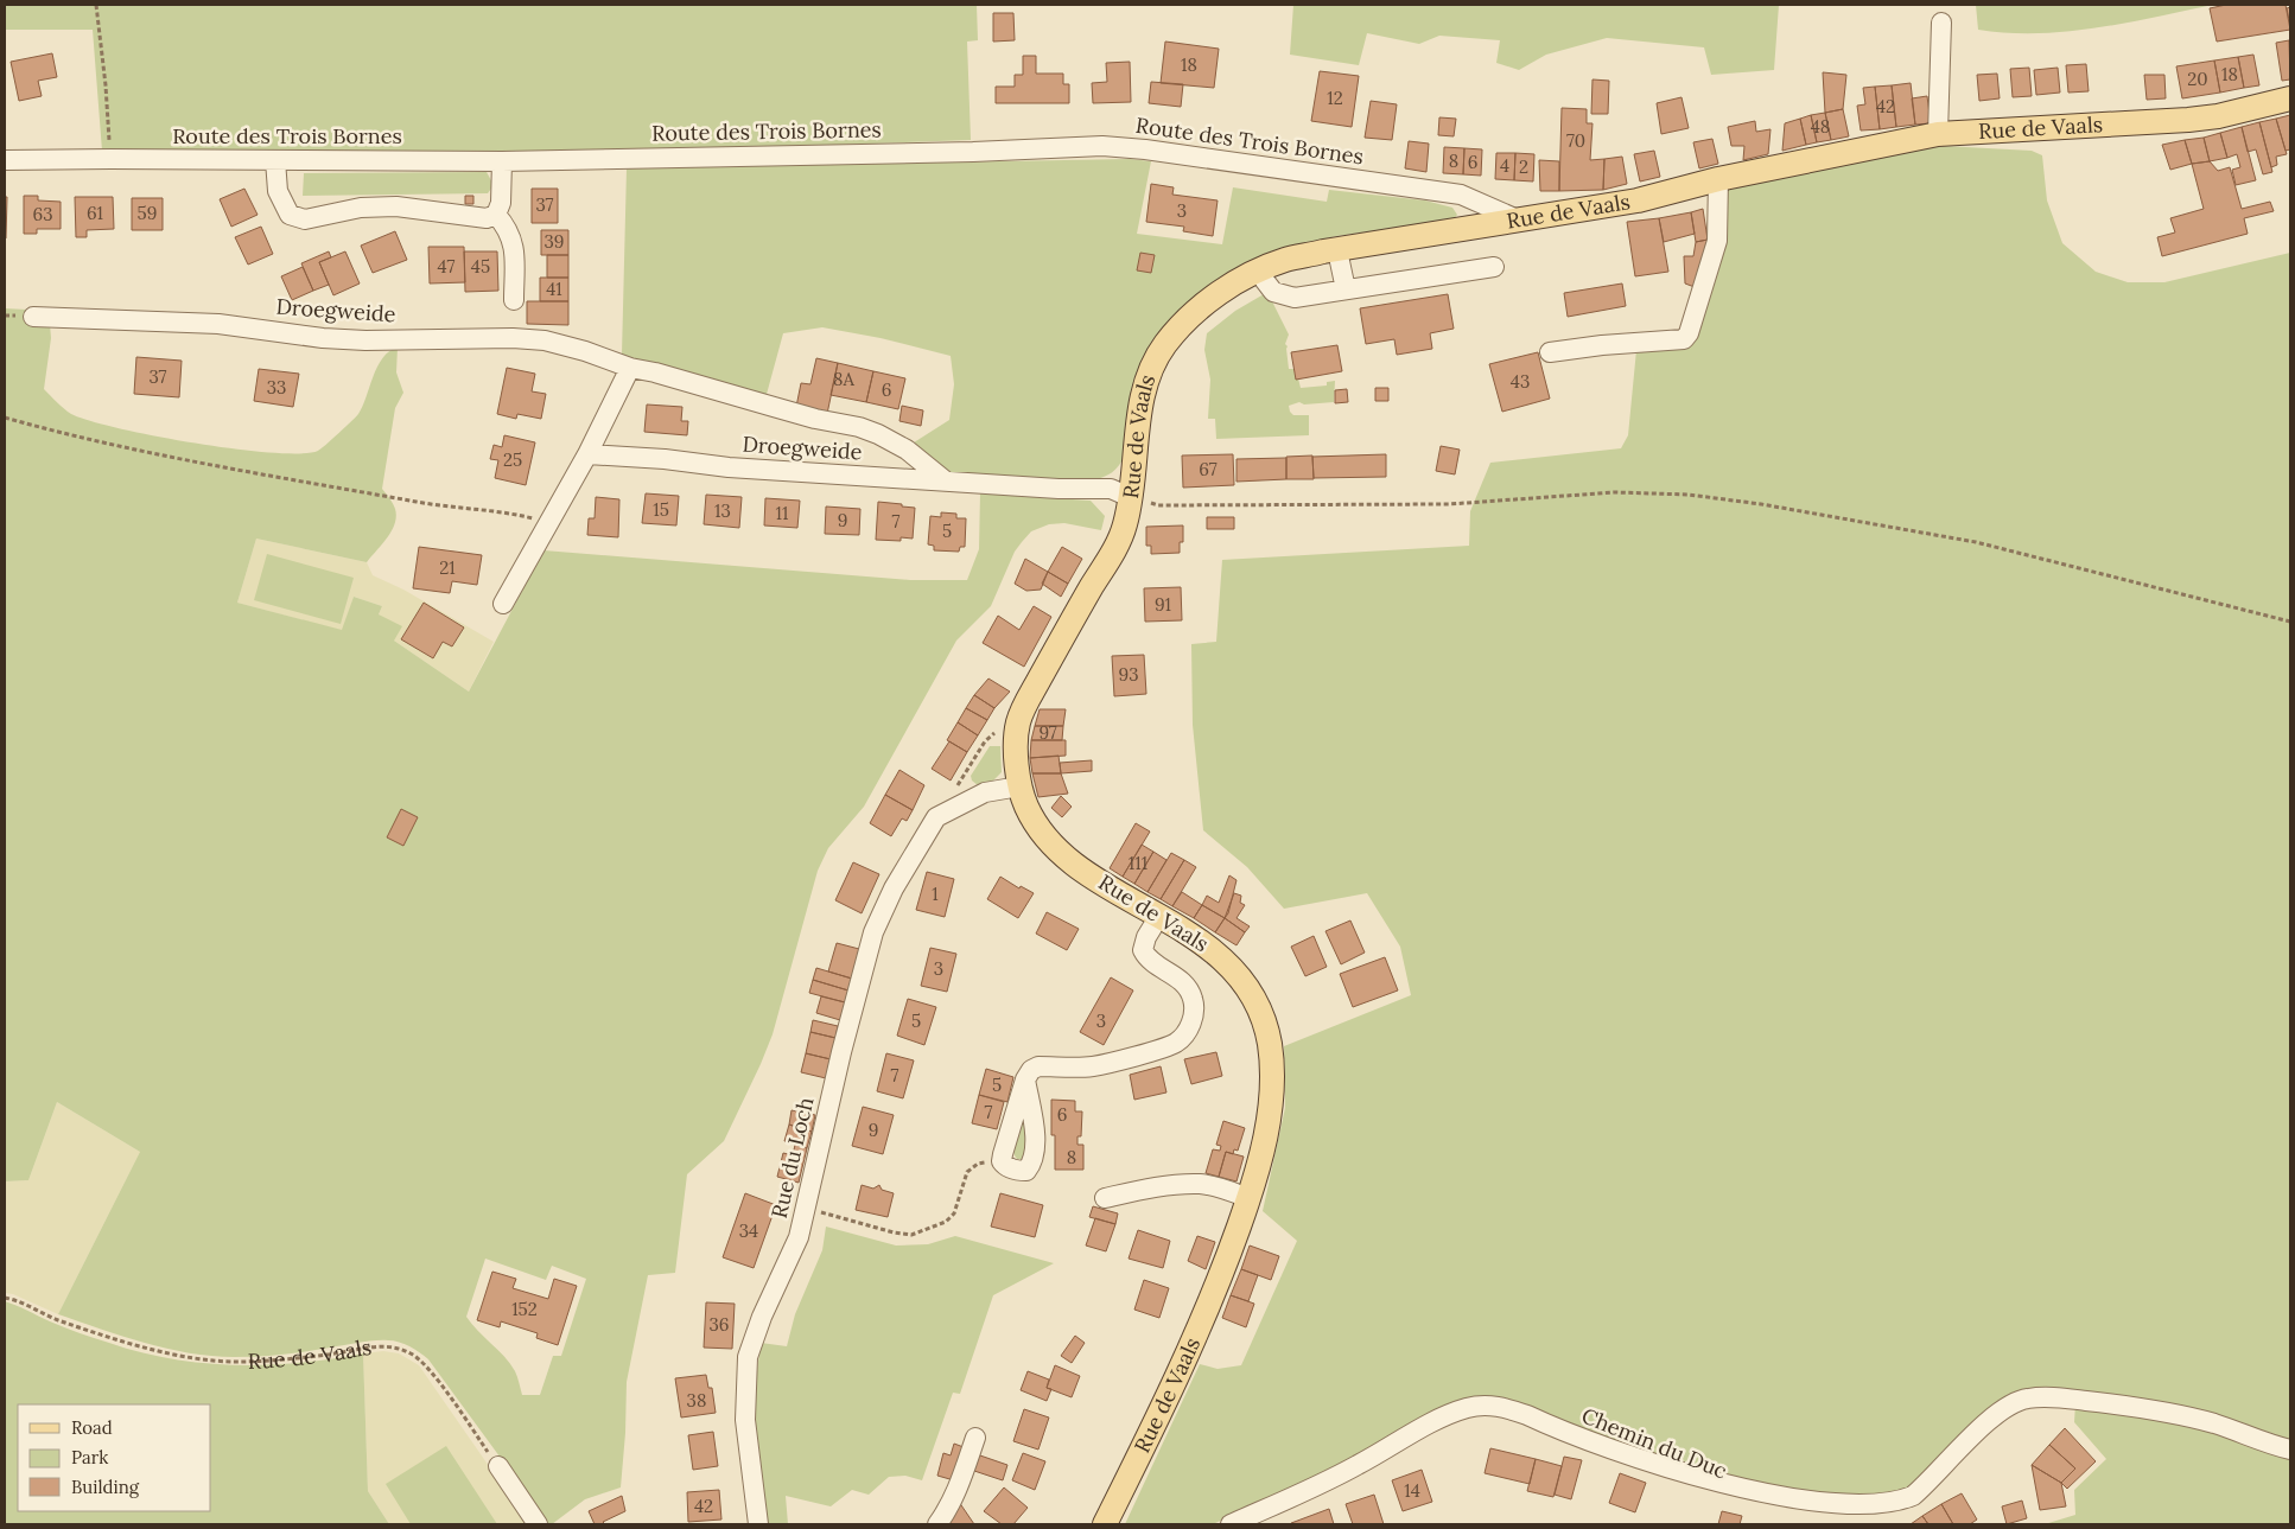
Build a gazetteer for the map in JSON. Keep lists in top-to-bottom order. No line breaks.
{"streets":{"main road":["Rue de Vaals"],"street":["Route des Trois Bornes","Droegweide","Rue du Loch","Chemin du Duc"]},"crossings":[["Rue de Vaals","Route des Trois Bornes"],["Rue de Vaals","Droegweide"],["Rue de Vaals","Rue du Loch"]],"house_numbers":["18","18","20","12","42","48","70","8","6","4","2","37","3","61","59","63","39","47","45","41","37","8A","43","33","6","25","67","15","13","11","9","7","5","21","91","93","97","111","1","3","5","3","7","5","7","6","9","8","34","152","36","38","14","42"],"legend":["Road","Park","Building"]}
